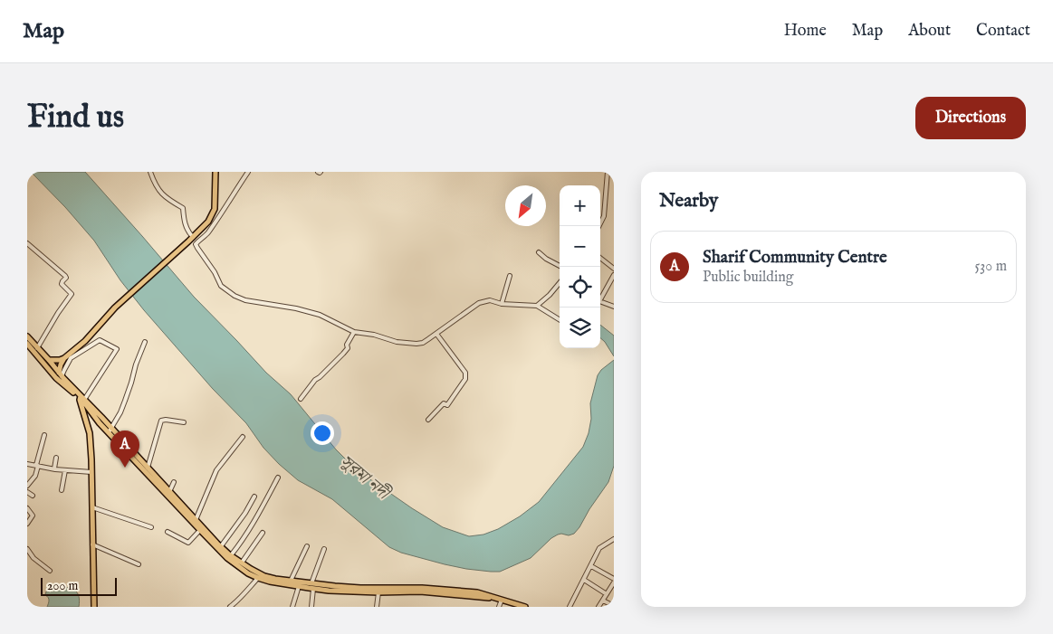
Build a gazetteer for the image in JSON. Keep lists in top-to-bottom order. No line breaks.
{"water":["সুরমা নদী"],"scale_bar":"200 m","north":"bottom left","page":{"header":"Map","nav":["Home","Map","About","Contact"],"buttons":"Directions","title":"Find us","heading":"Nearby","map_buttons":["+","−"],"list":[{"mark":"A","name":"Sharif Community Centre","note":"Public building","value":"530 m"}],"pins":"A","scale":"200 m"}}
